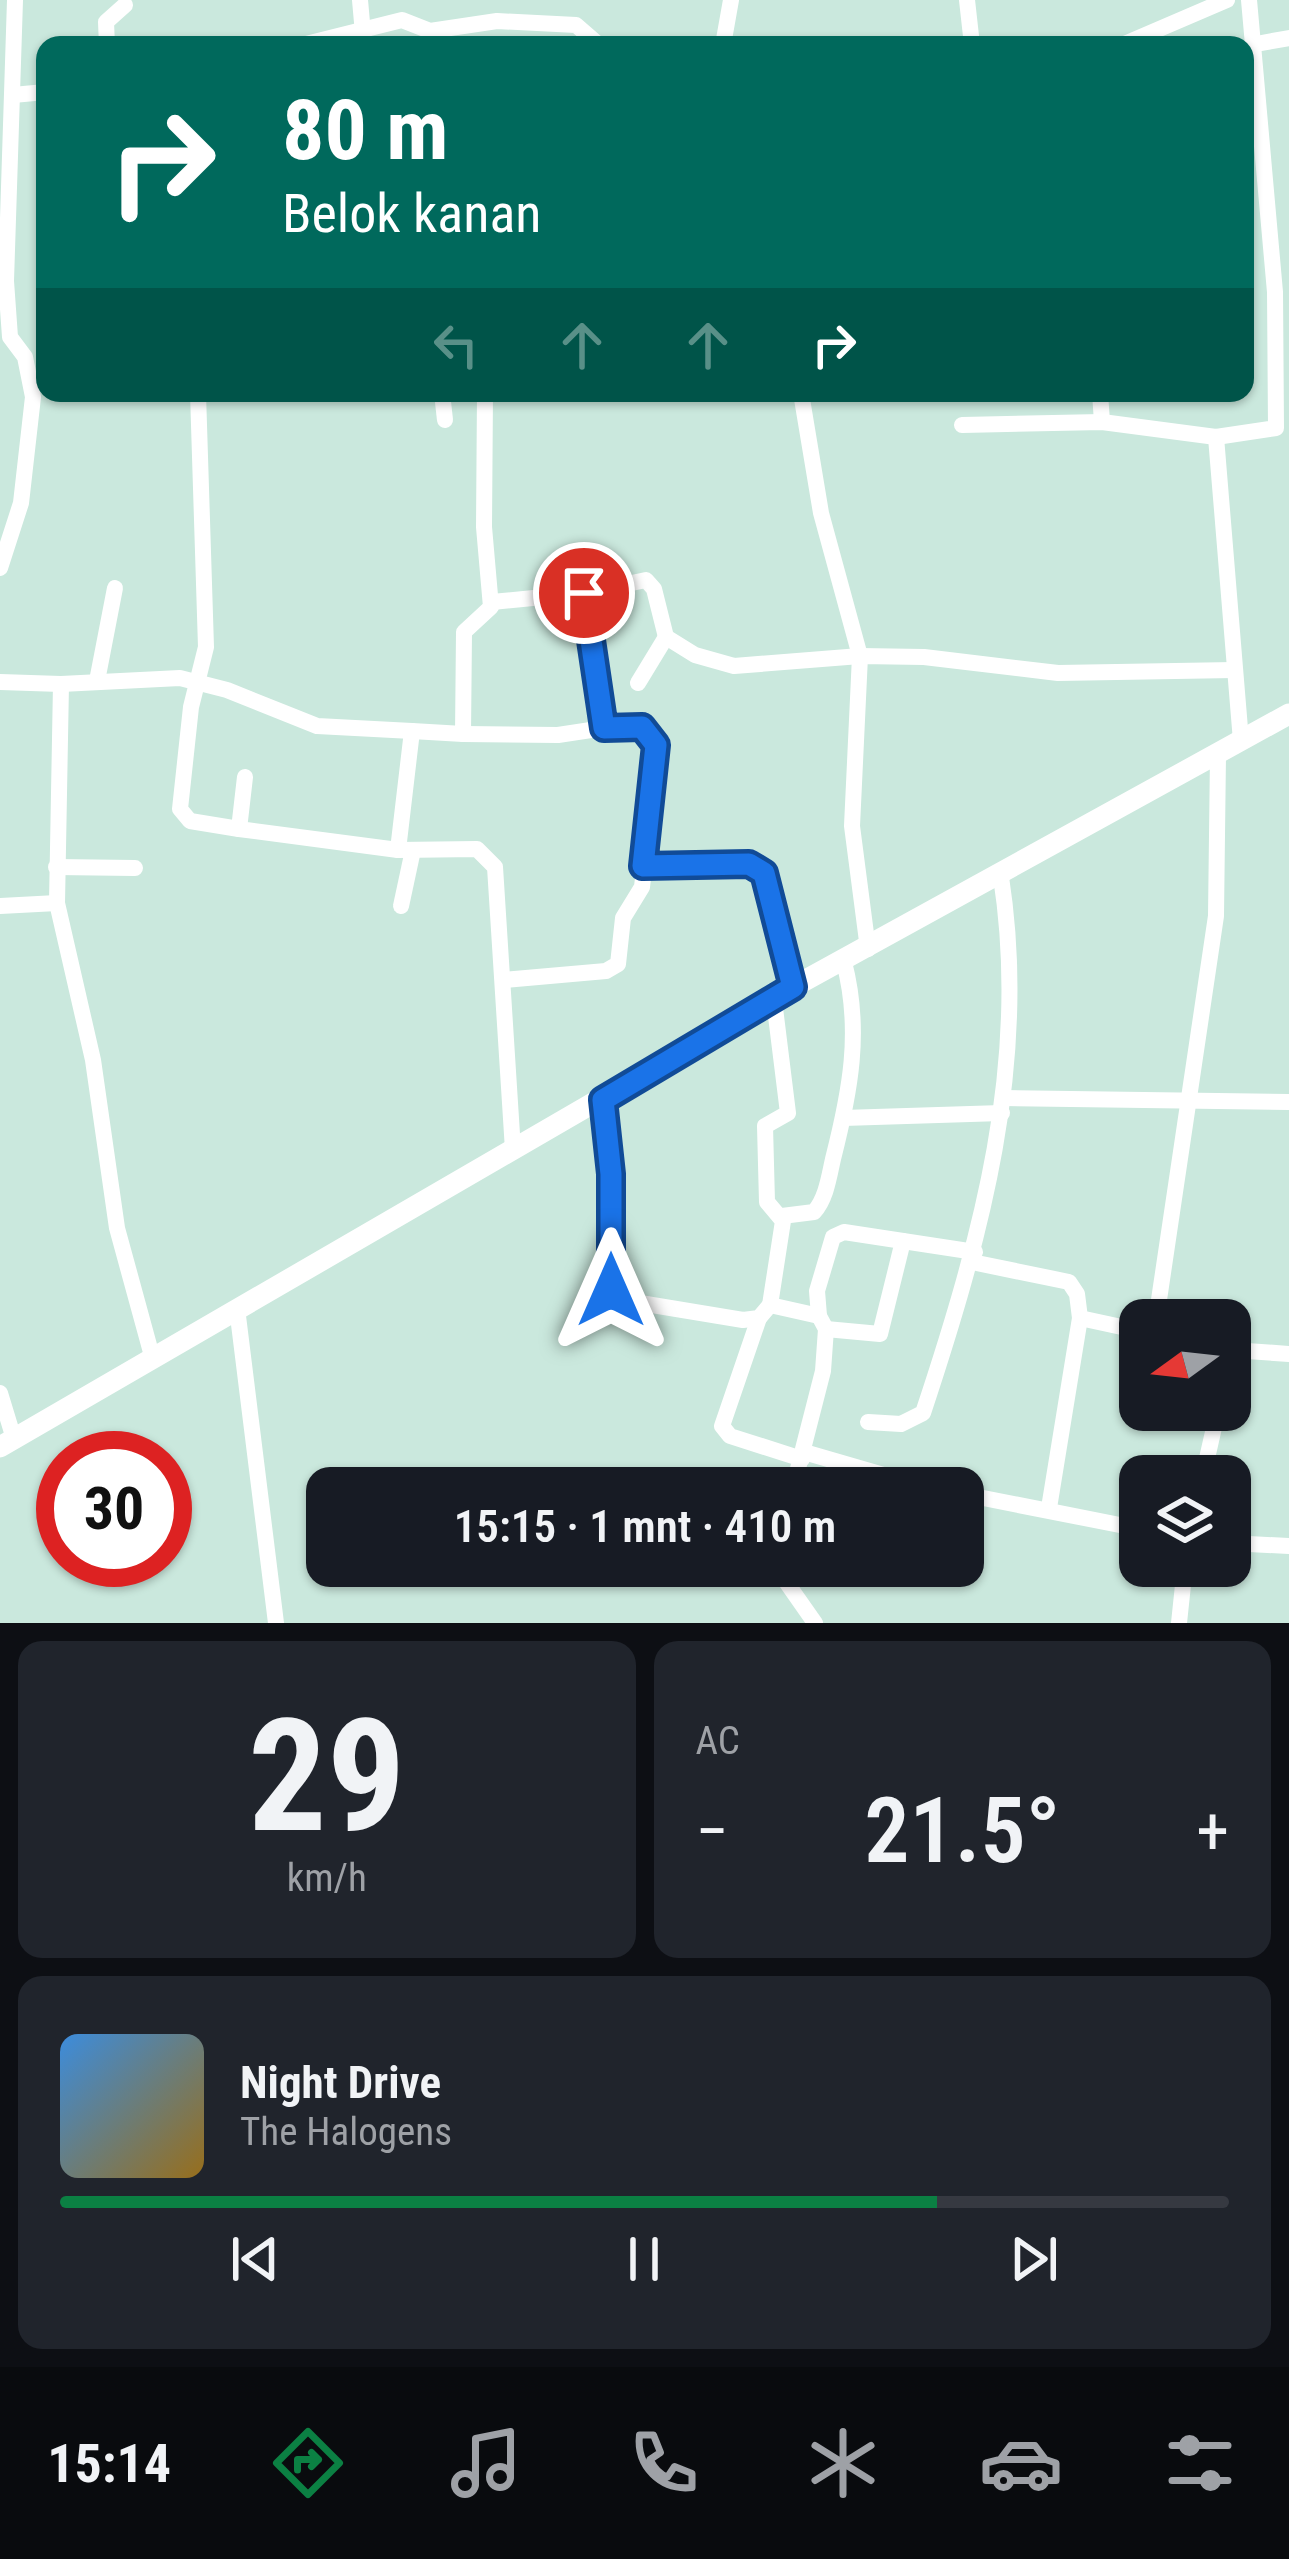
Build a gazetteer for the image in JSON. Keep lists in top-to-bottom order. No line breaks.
{"north":"left","page":{"turn":["80 m","Belok kanan"],"limit":"30","trip":"15:15 · 1 mnt · 410 m","tile":[["29","km/h"],"AC"],"heat":["−","21.5°","+"],"song":["Night Drive","The Halogens"],"tabs":"15:14"}}
